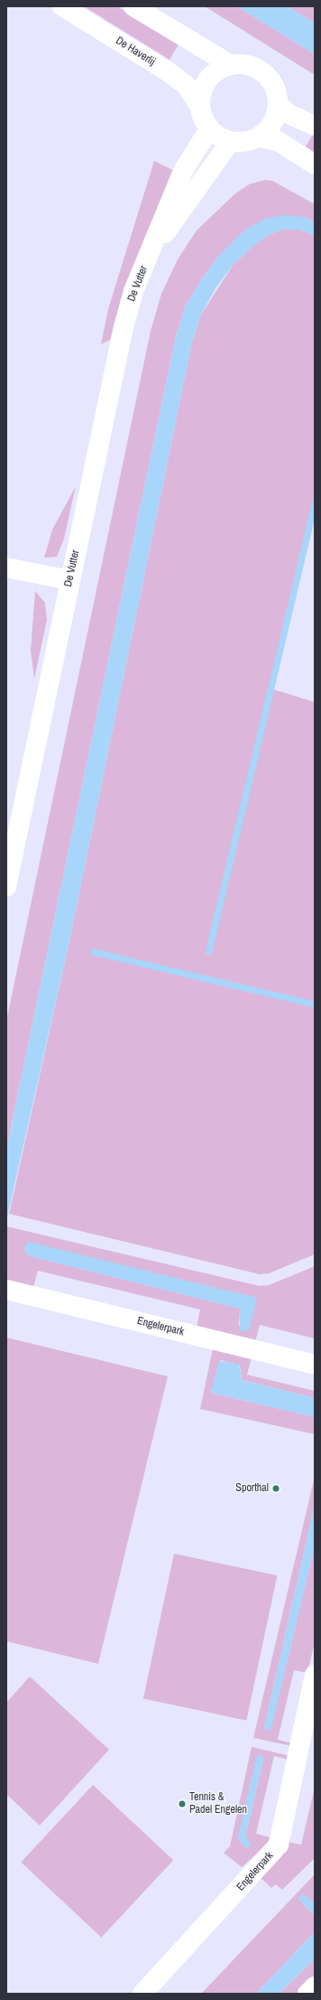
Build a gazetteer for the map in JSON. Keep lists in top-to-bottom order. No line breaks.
{"streets":{"street":["De Haverlij","De Vutter","Engelerpark"]},"crossings":[["De Haverlij","De Vutter"]],"places":["Sporthal","Tennis & Padel Engelen"]}
